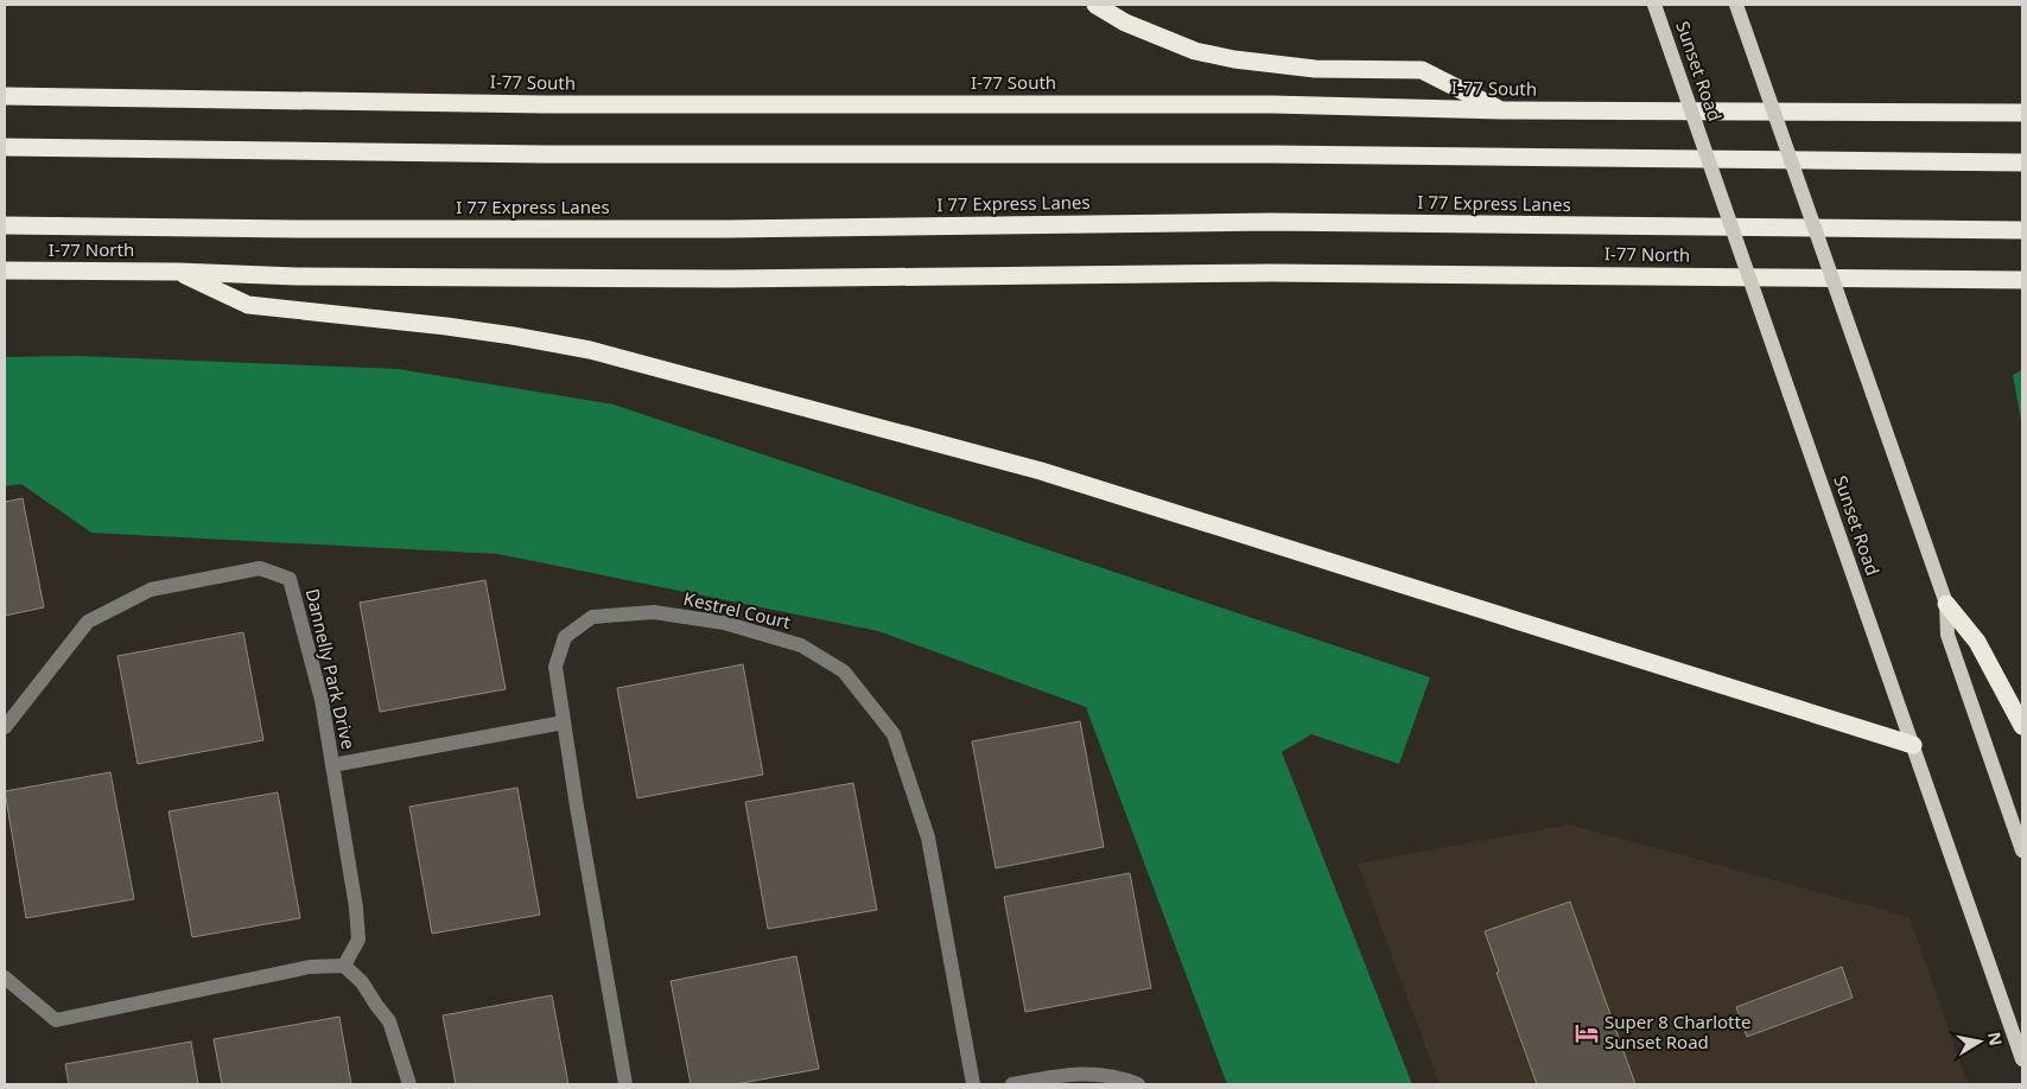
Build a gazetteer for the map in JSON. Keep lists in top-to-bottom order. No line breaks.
{"streets":{"highway":["I-77 South","I 77 Express Lanes","I-77 North"],"main road":["Sunset Road"],"street":["Kestrel Court","Dannelly Park Drive"]},"places":{"hotel":["Super 8 Charlotte Sunset Road"]},"north":"right"}
